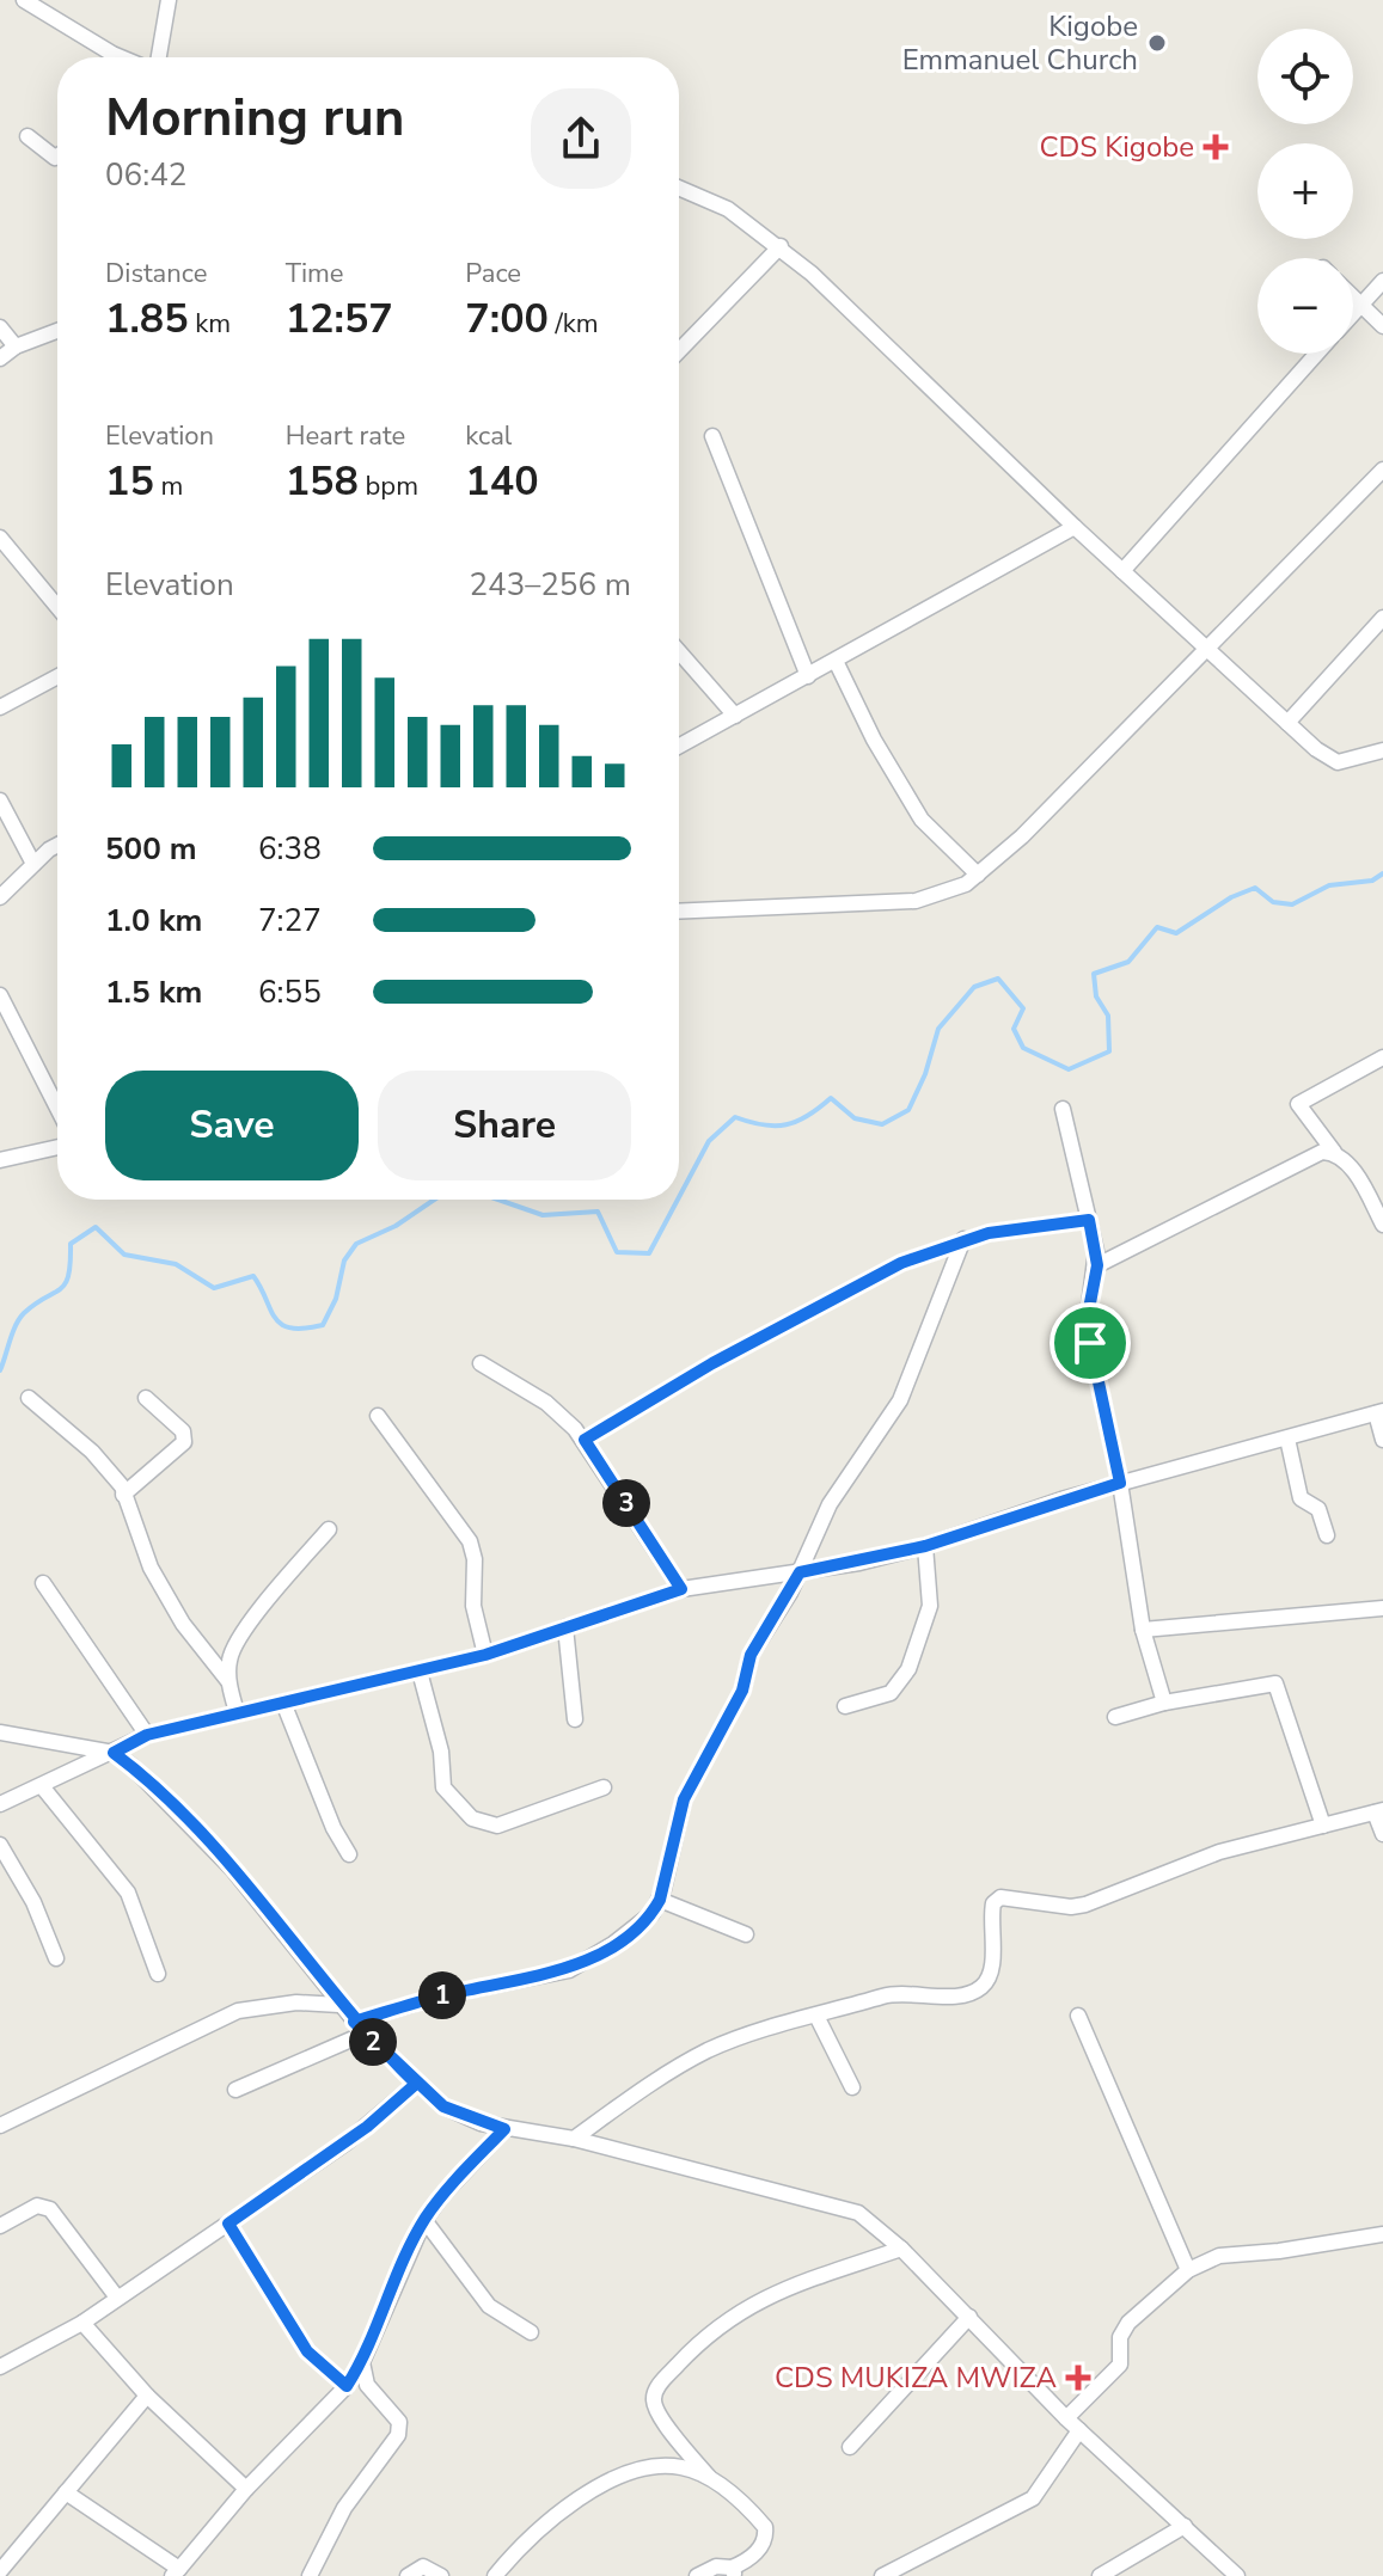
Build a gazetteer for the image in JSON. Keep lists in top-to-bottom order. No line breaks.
{"places":{"other":["Kigobe Emmanuel Church"],"health":["CDS Kigobe","CDS MUKIZA MWIZA"]},"page":{"map_buttons":["+","−"],"heading":["Morning run","06:42"],"stats":[["Distance","1.85 km"],["Time","12:57"],["Pace","7:00 /km"],["Elevation","15 m"],["Heart rate","158 bpm"],["kcal","140"]],"chart":["Elevation","243–256 m"],"list":[{"name":"500 m","note":"6:38"},{"name":"1.0 km","note":"7:27"},{"name":"1.5 km","note":"6:55"}],"buttons":["Save","Share"],"pins":["3","1","2"]}}
